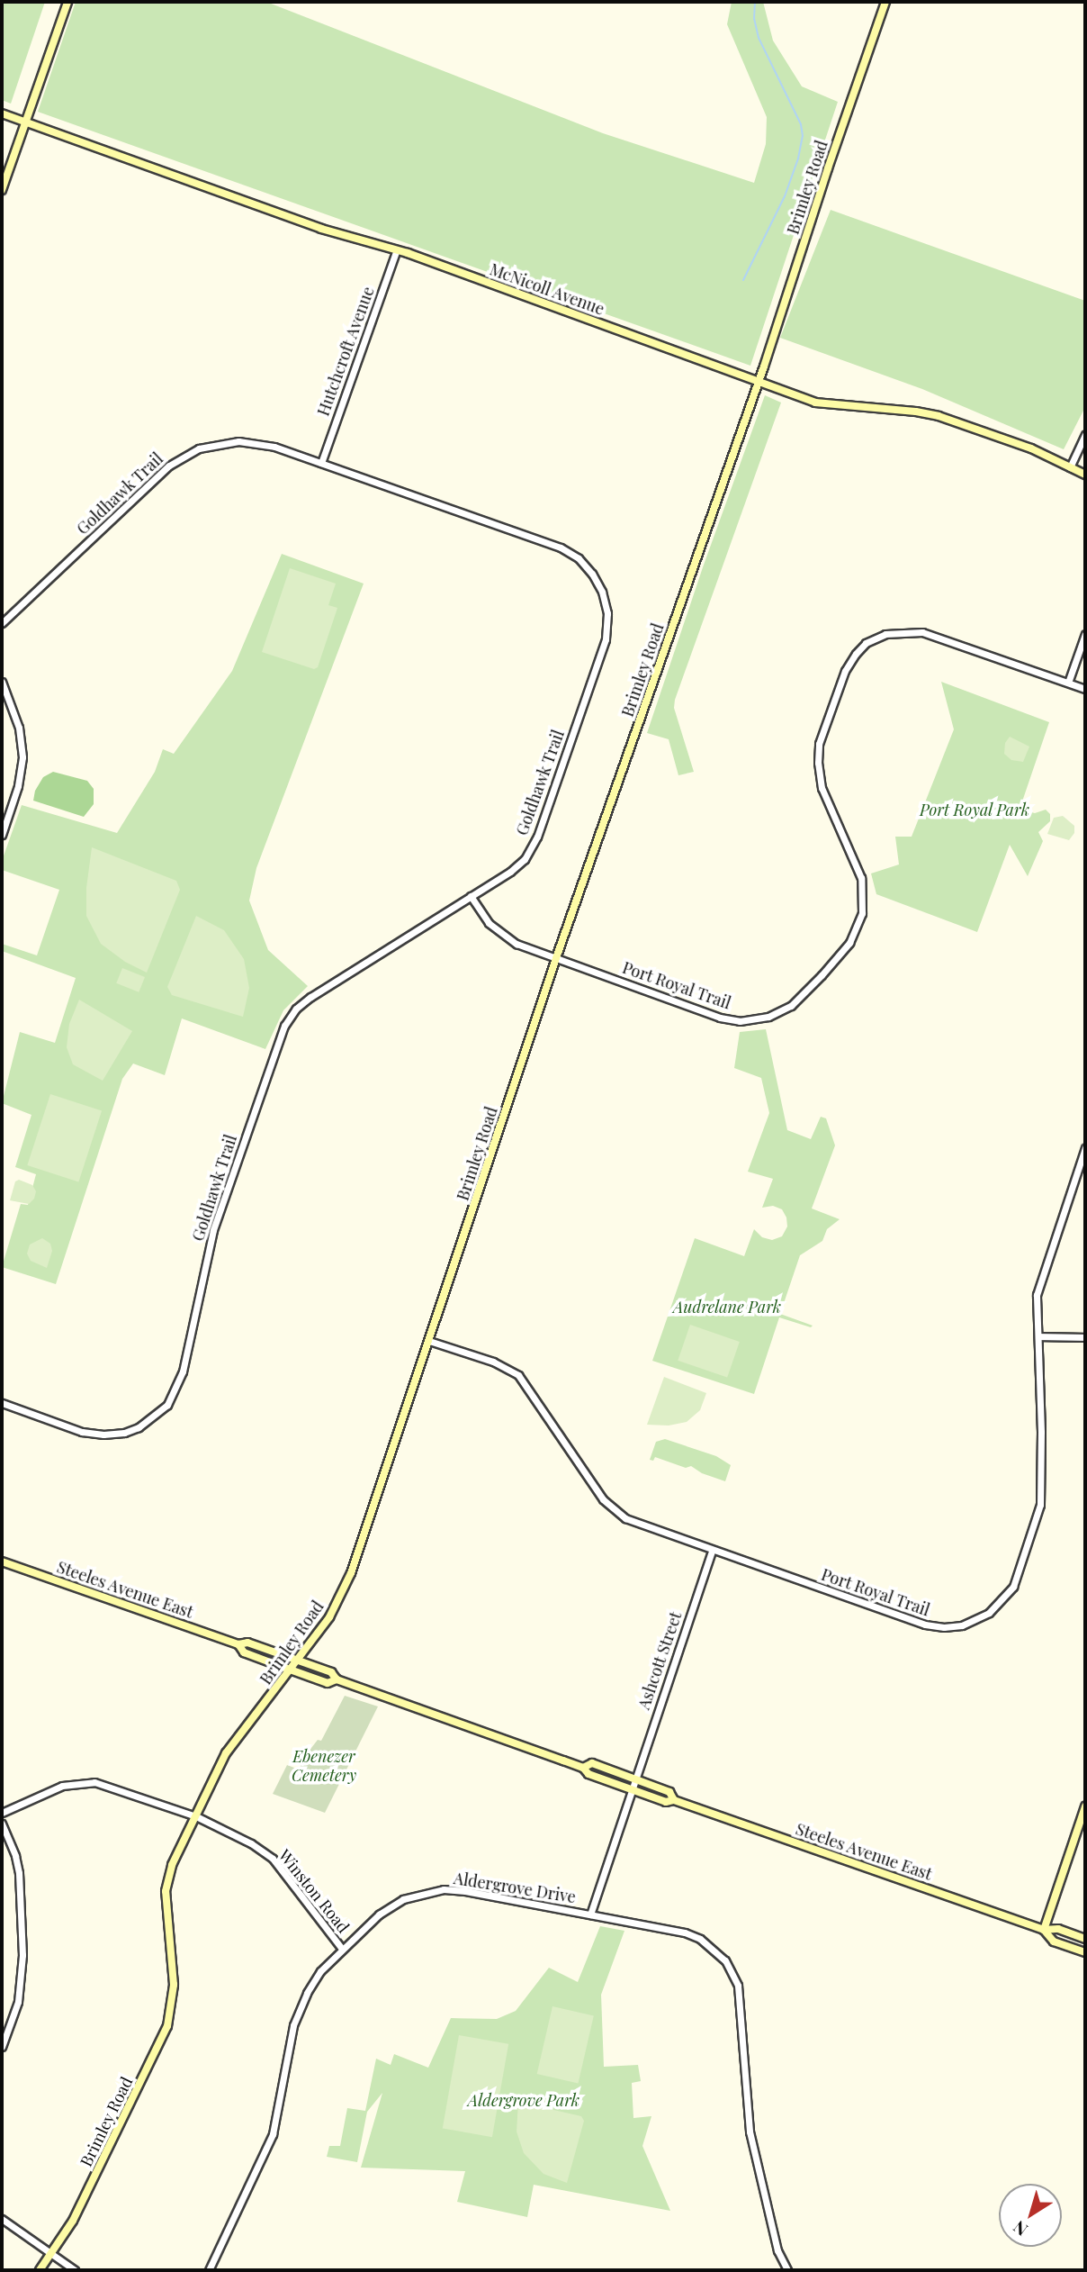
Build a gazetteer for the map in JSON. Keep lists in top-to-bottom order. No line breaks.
{"streets":{"main road":["Brimley Road","McNicoll Avenue","Steeles Avenue East"],"street":["Hutchcroft Avenue","Goldhawk Trail","Port Royal Trail","Ashcott Street","Aldergrove Drive","Winston Road"]},"crossings":[["Brimley Road","McNicoll Avenue"],["Brimley Road","Port Royal Trail"],["Brimley Road","Steeles Avenue East"],["Brimley Road","Winston Road"],["McNicoll Avenue","Hutchcroft Avenue"],["Hutchcroft Avenue","Goldhawk Trail"],["Goldhawk Trail","Port Royal Trail"],["Port Royal Trail","Ashcott Street"],["Steeles Avenue East","Ashcott Street"],["Ashcott Street","Aldergrove Drive"],["Aldergrove Drive","Winston Road"]],"parks":["Port Royal Park","Audrelane Park","Ebenezer Cemetery","Aldergrove Park"],"north":"bottom left"}
